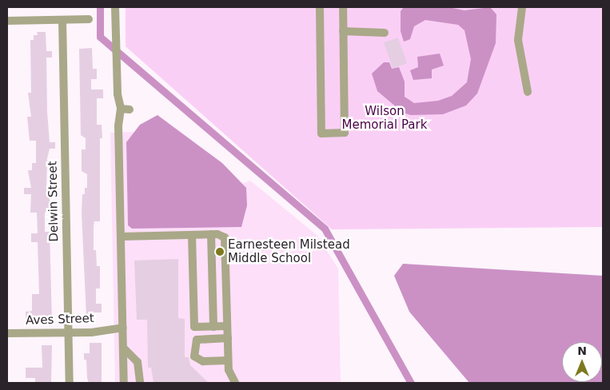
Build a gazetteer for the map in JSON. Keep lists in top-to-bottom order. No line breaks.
{"streets":{"street":["Delwin Street","Aves Street"]},"crossings":[["Delwin Street","Aves Street"]],"parks":["Wilson Memorial Park"],"places":["Earnesteen Milstead Middle School"],"north":"top"}
